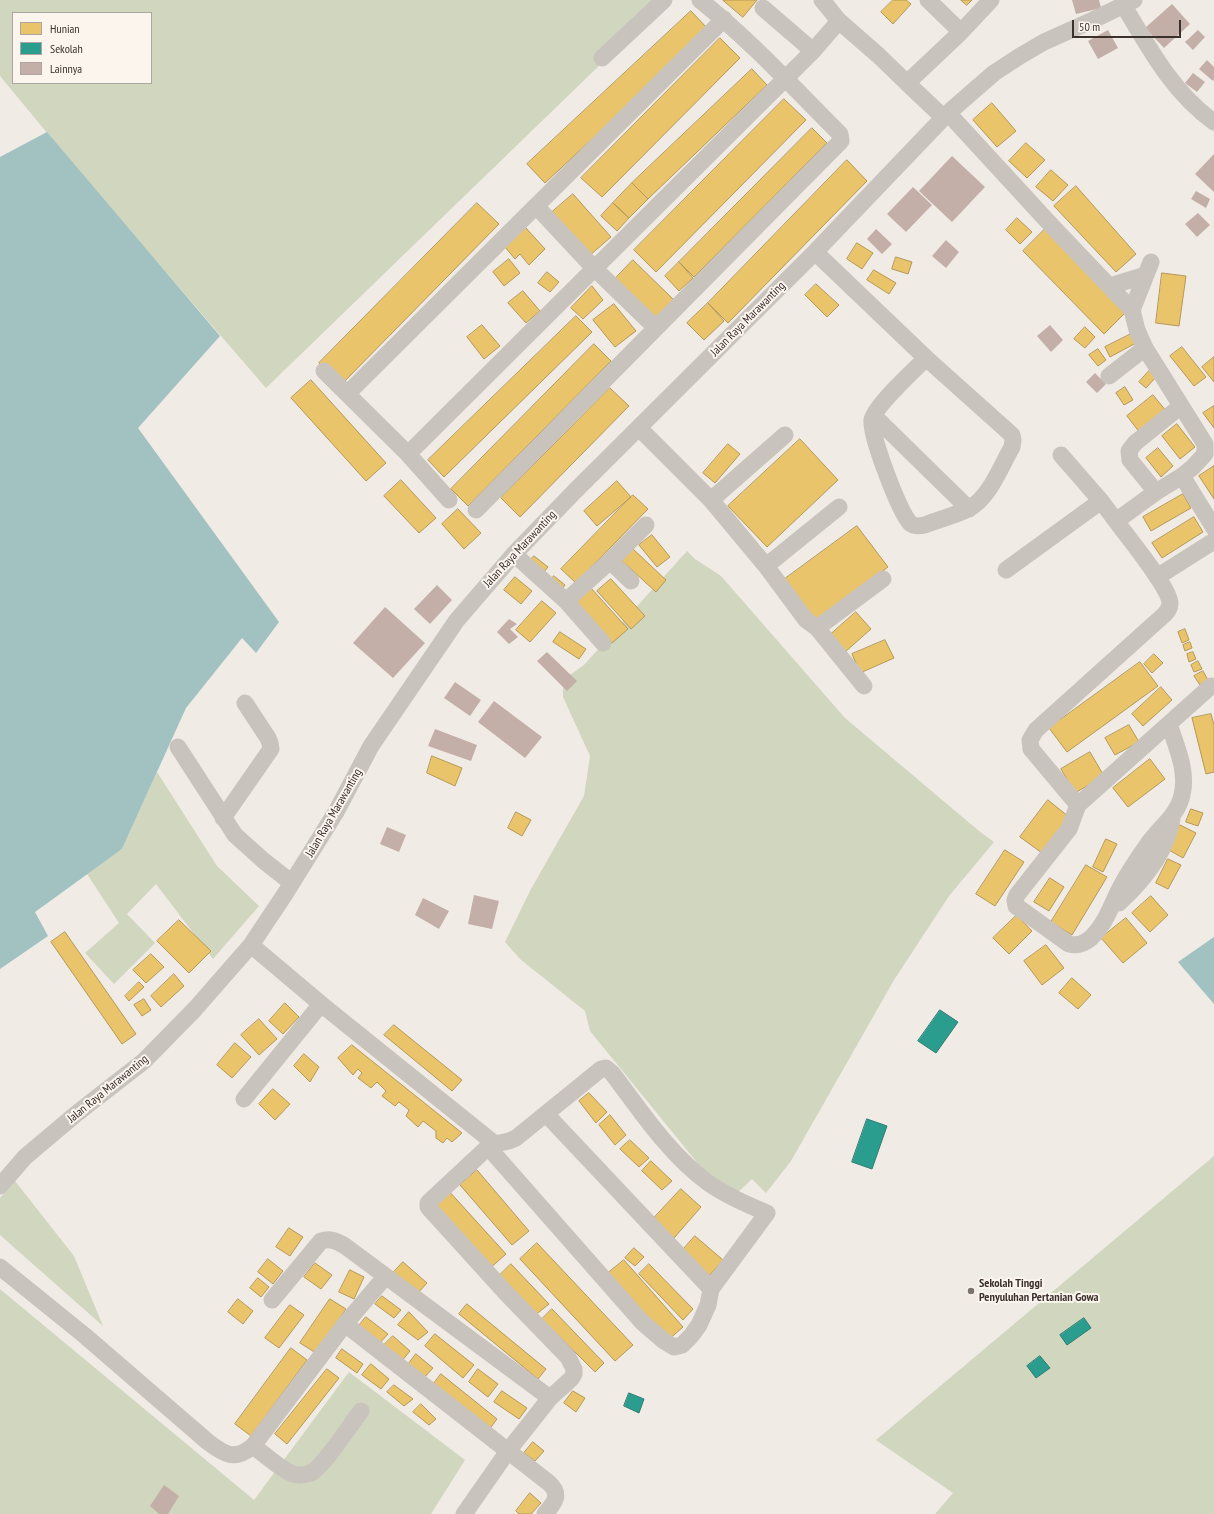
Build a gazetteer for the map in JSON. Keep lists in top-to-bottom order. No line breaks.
{"streets":{"street":["Jalan Raya Marawanting"]},"places":["Sekolah Tinggi Penyuluhan Pertanian Gowa"],"legend":["Hunian","Sekolah","Lainnya"],"scale_bar":"50 m"}
